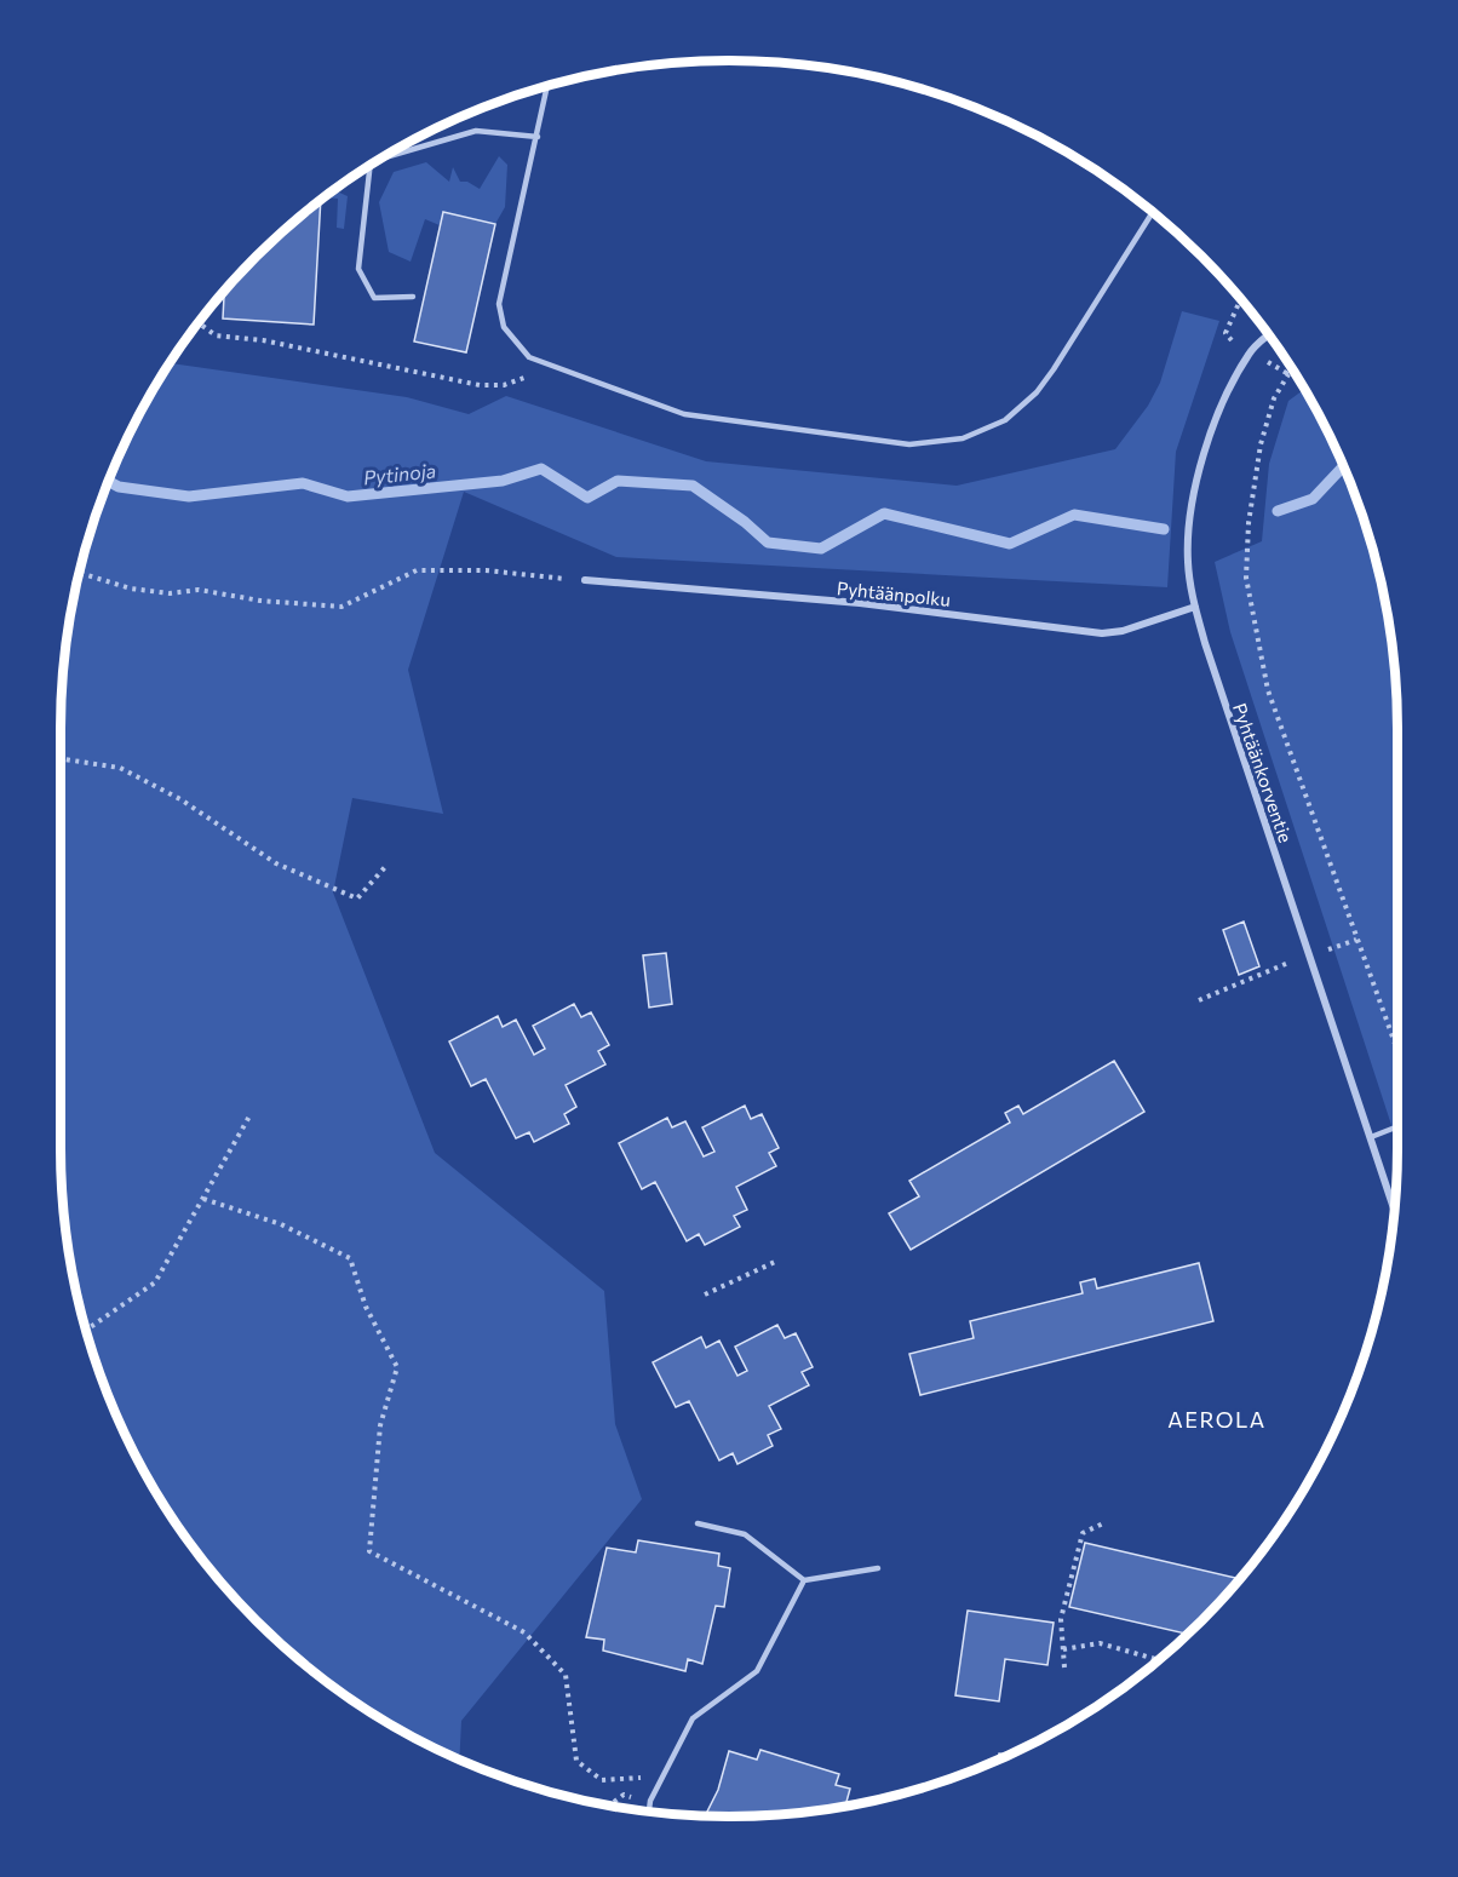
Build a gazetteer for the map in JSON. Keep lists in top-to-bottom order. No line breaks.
{"streets":{"street":["Pyhtäänpolku","Pyhtäänkorventie"]},"crossings":[["Pyhtäänpolku","Pyhtäänkorventie"]],"districts":["AEROLA"],"water":["Pytinoja"]}
